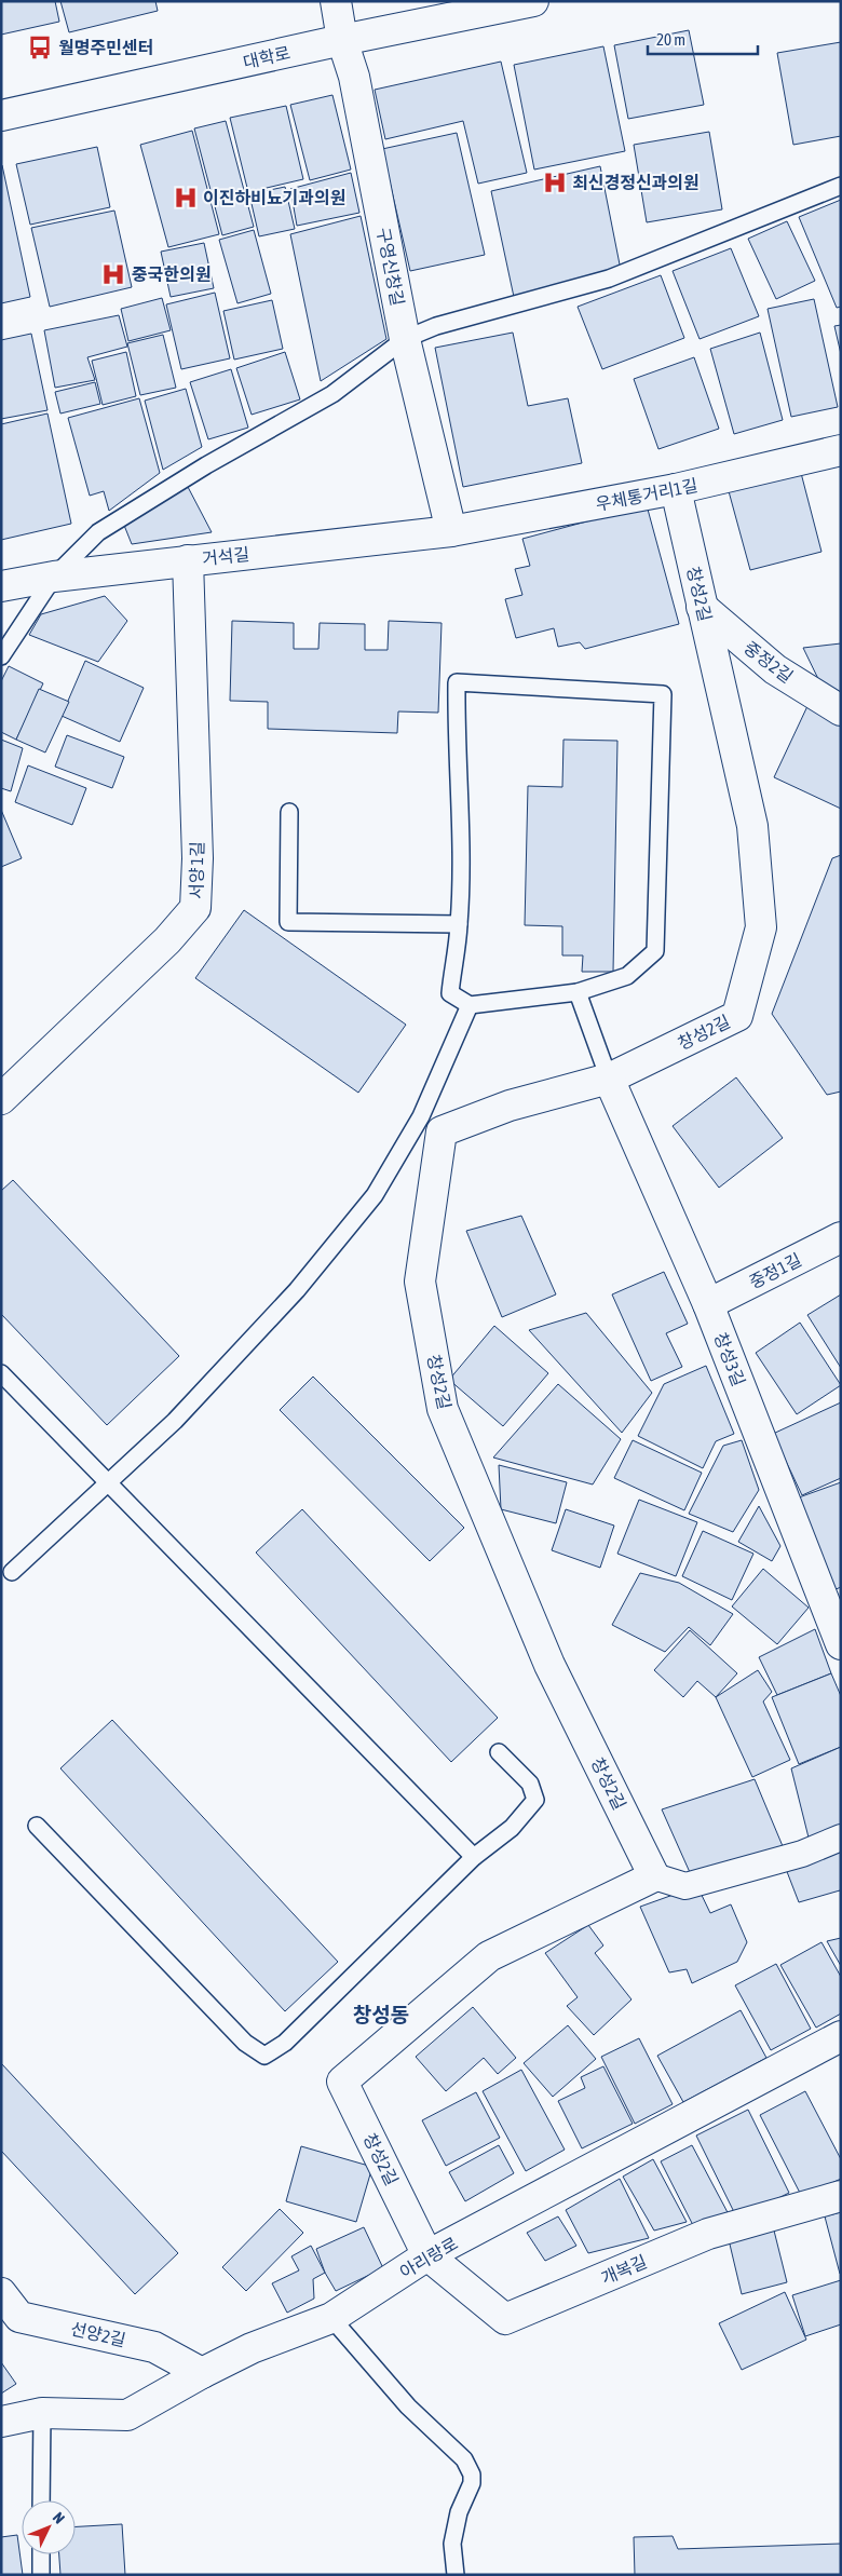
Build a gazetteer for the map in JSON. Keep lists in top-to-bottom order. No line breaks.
{"streets":{"street":["대학로","구영신창길","우체통거리1길","거석길","창성2길","중정2길","서양 1길","중정1길","창성3길","아리랑로","개복길","선양2길"]},"crossings":[["대학로","구영신창길"],["구영신창길","우체통거리1길"],["구영신창길","거석길"],["우체통거리1길","거석길"],["우체통거리1길","창성2길"],["거석길","서양 1길"],["창성2길","중정2길"],["창성2길","창성3길"],["창성2길","아리랑로"],["창성2길","개복길"],["중정1길","창성3길"],["아리랑로","개복길"],["아리랑로","선양2길"]],"districts":["창성동"],"places":{"bus stop":["월명주민센터"],"hospital":["최신경정신과의원","이진하비뇨기과의원","중국한의원"]},"scale_bar":"20 m","north":"top right"}
